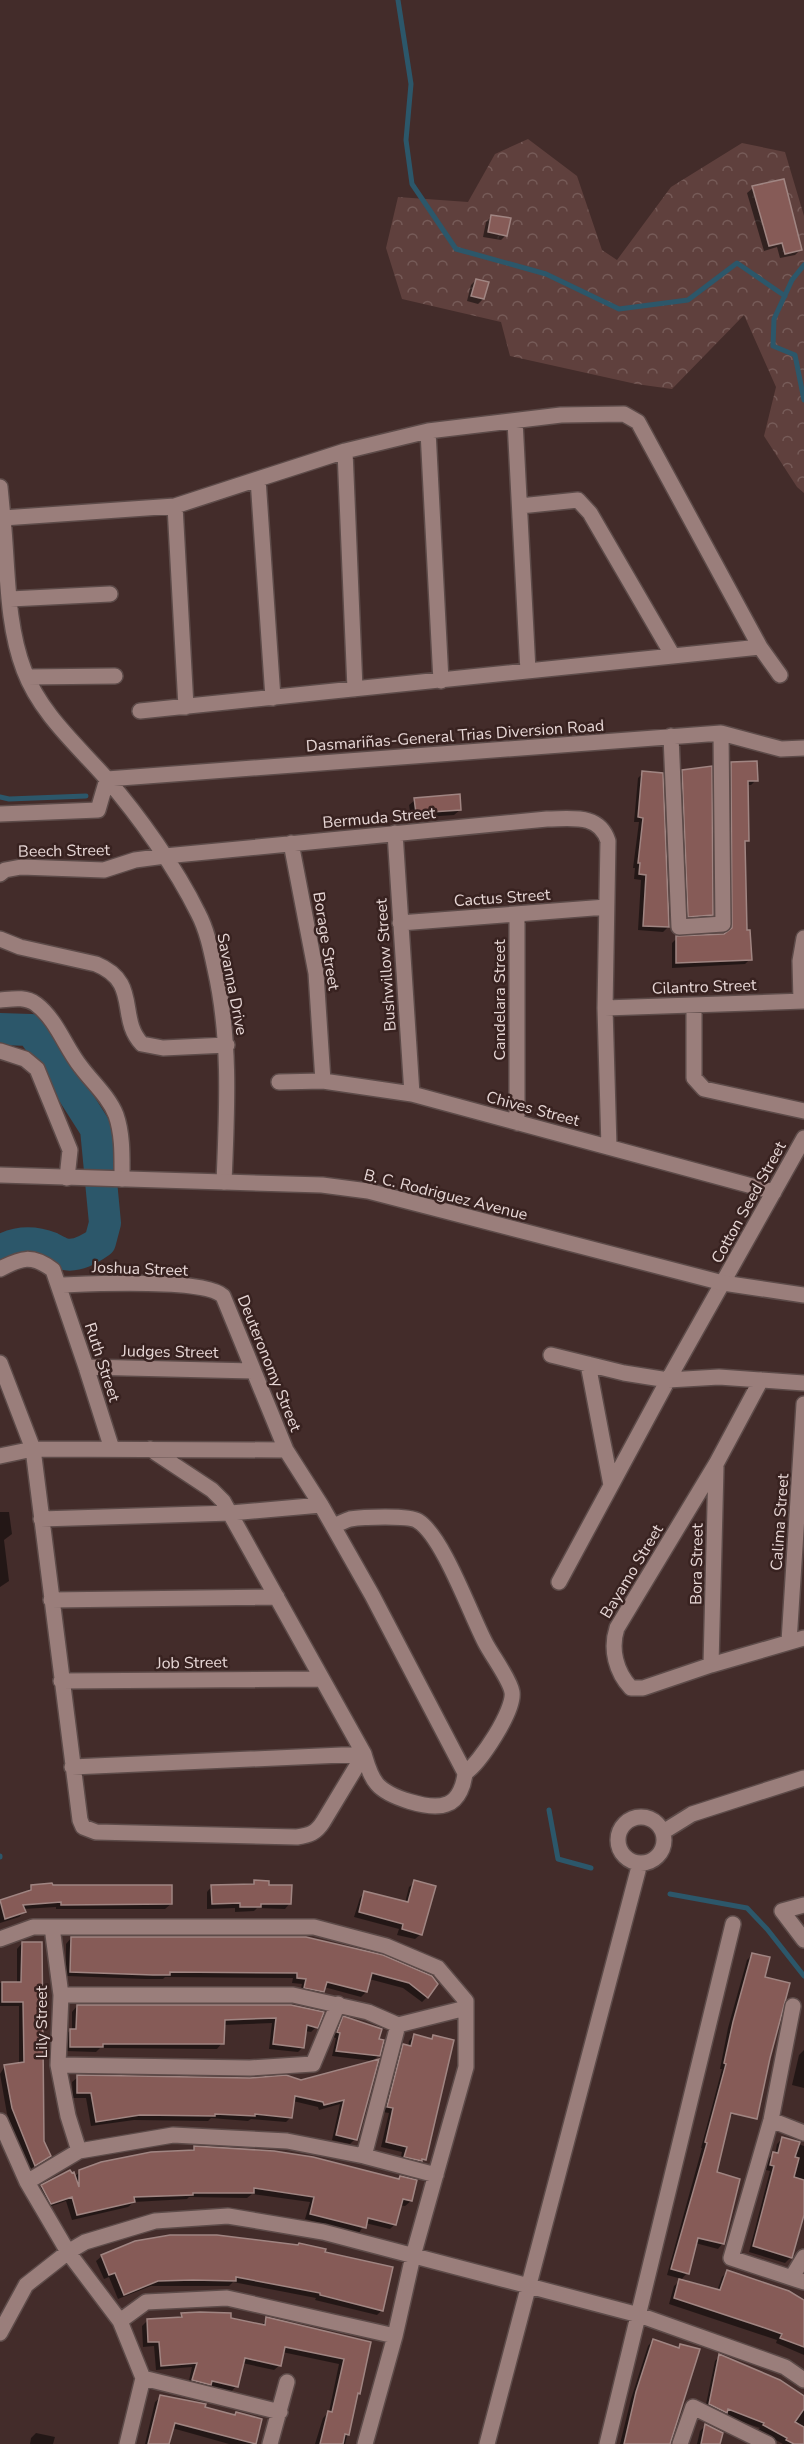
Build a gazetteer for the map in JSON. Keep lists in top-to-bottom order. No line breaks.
{"streets":{"street":["Dasmariñas-General Trias Diversion Road","Bermuda Street","Beech Street","Cactus Street","Borage Street","Bushwillow Street","Savanna Drive","Cilantro Street","Candelara Street","Chives Street","B. C. Rodriguez Avenue","Cotton Seed Street","Joshua Street","Judges Street","Ruth Street","Deuteronomy Street","Calima Street","Bora Street","Bayamo Street","Job Street","Lily Street"]},"crossings":[["Dasmariñas-General Trias Diversion Road","Savanna Drive"],["Bermuda Street","Beech Street"],["Bermuda Street","Cactus Street"],["Bermuda Street","Borage Street"],["Bermuda Street","Bushwillow Street"],["Bermuda Street","Savanna Drive"],["Beech Street","Savanna Drive"],["Cactus Street","Bushwillow Street"],["Cactus Street","Candelara Street"],["Borage Street","Chives Street"],["Bushwillow Street","Chives Street"],["Savanna Drive","B. C. Rodriguez Avenue"],["Candelara Street","Chives Street"],["Chives Street","Cotton Seed Street"],["B. C. Rodriguez Avenue","Cotton Seed Street"],["Joshua Street","Ruth Street"],["Joshua Street","Deuteronomy Street"],["Judges Street","Ruth Street"],["Judges Street","Deuteronomy Street"],["Calima Street","Bayamo Street"],["Bora Street","Bayamo Street"]]}
